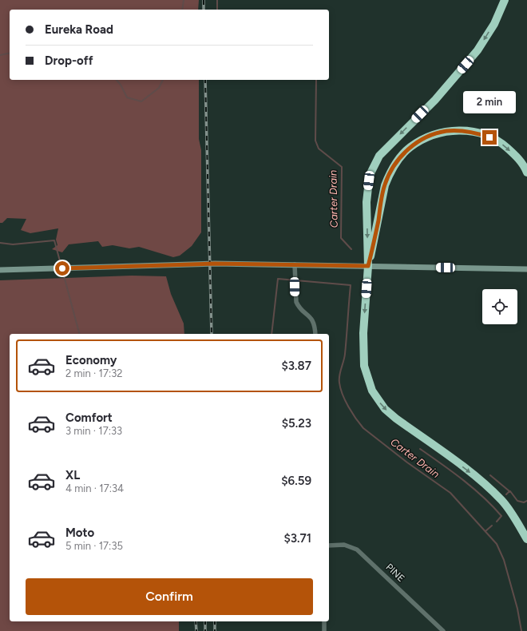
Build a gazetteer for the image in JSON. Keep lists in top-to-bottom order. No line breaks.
{"streets":{"street":["PINE"]},"water":["Carter Drain"],"page":{"banner":["Eureka Road","Drop-off"],"bubble":"2 min","list":[{"name":"Economy","note":"2 min · 17:32","value":"$3.87"},{"name":"Comfort","note":"3 min · 17:33","value":"$5.23"},{"name":"XL","note":"4 min · 17:34","value":"$6.59"},{"name":"Moto","note":"5 min · 17:35","value":"$3.71"}],"buttons":"Confirm"}}
